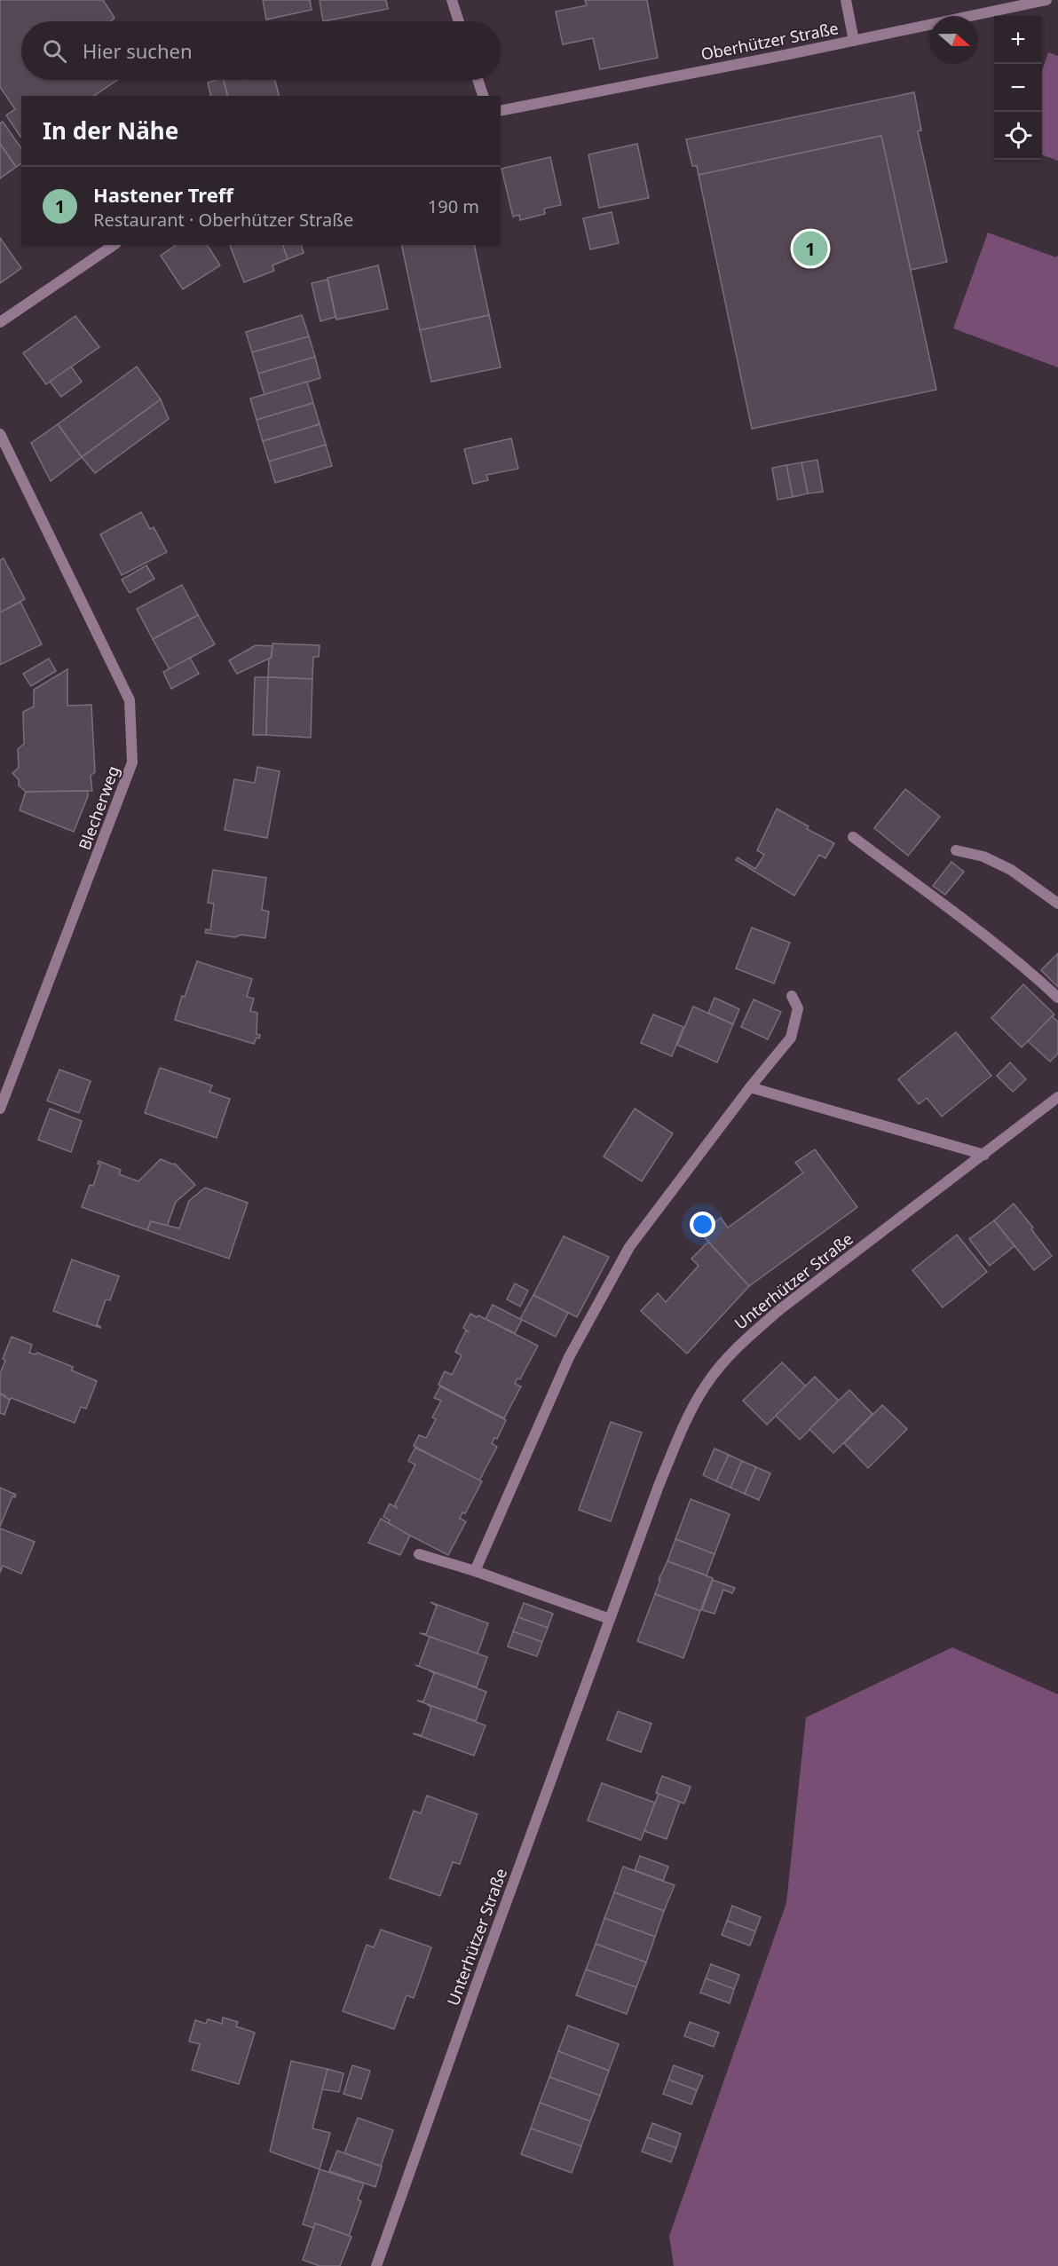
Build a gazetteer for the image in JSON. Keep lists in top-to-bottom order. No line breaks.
{"streets":{"street":["Oberhützer Straße","Blecherweg","Unterhützer Straße"]},"north":"right","page":{"map_buttons":["+","−"],"search":"Hier suchen","heading":"In der Nähe","list":[{"mark":"1","name":"Hastener Treff","note":"Restaurant · Oberhützer Straße","value":"190 m"}],"pins":"1"}}
